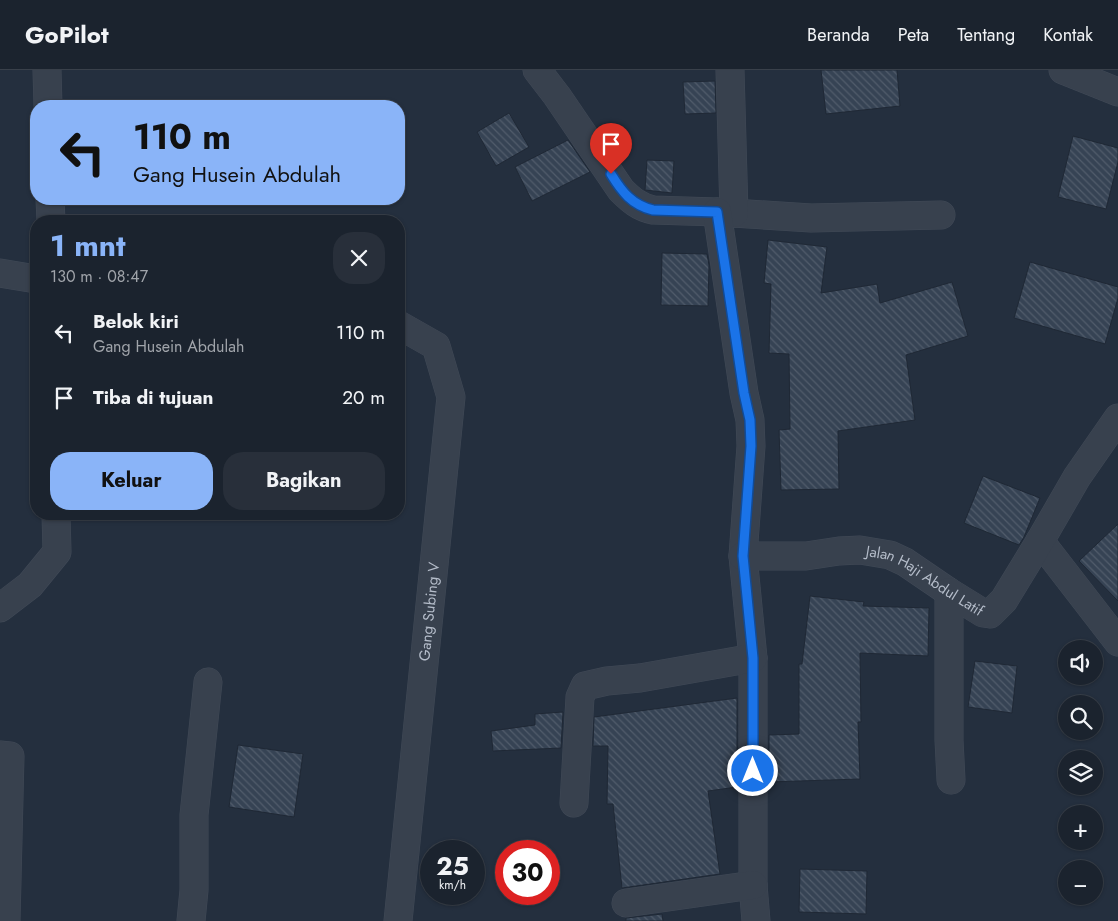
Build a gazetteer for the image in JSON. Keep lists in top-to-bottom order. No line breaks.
{"streets":{"street":["Jalan Haji Abdul Latif","Gang Subing V"]},"page":{"header":"GoPilot","nav":["Beranda","Peta","Tentang","Kontak"],"turn":["110 m","Gang Husein Abdulah"],"heading":["1 mnt","130 m · 08:47"],"list":[{"name":"Belok kiri","note":"Gang Husein Abdulah","value":"110 m"},{"name":"Tiba di tujuan","value":"20 m"}],"buttons":["Keluar","Bagikan"],"map_buttons":["+","−"],"speed":"25 km/h","limit":"30"}}
